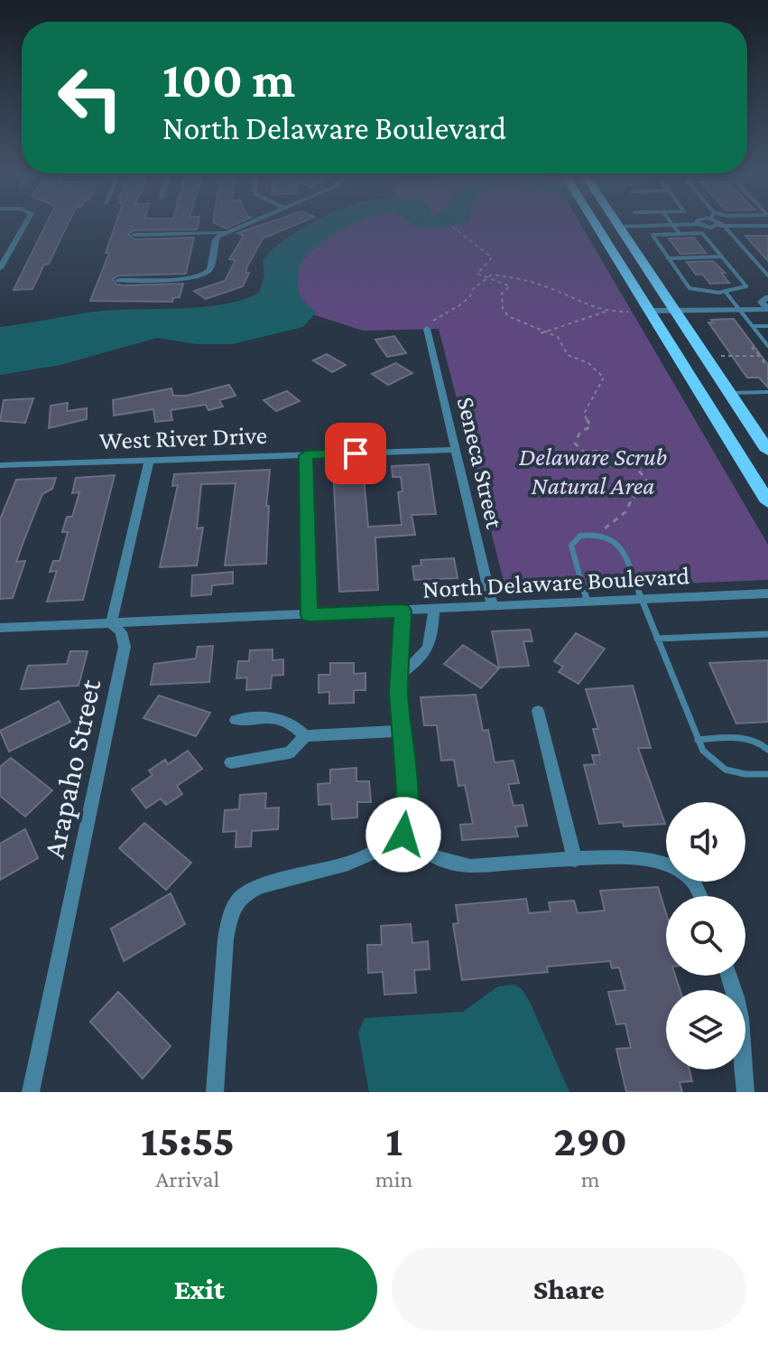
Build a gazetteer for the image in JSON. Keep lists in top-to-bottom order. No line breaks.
{"streets":{"street":["West River Drive","Seneca Street","North Delaware Boulevard","Arapaho Street"]},"crossings":[["West River Drive","Seneca Street"],["Seneca Street","North Delaware Boulevard"],["North Delaware Boulevard","Arapaho Street"]],"parks":["Delaware Scrub Natural Area"],"page":{"turn":["100 m","North Delaware Boulevard"],"eta":["15:55","Arrival","1","min","290","m"],"buttons":["Exit","Share"]}}
